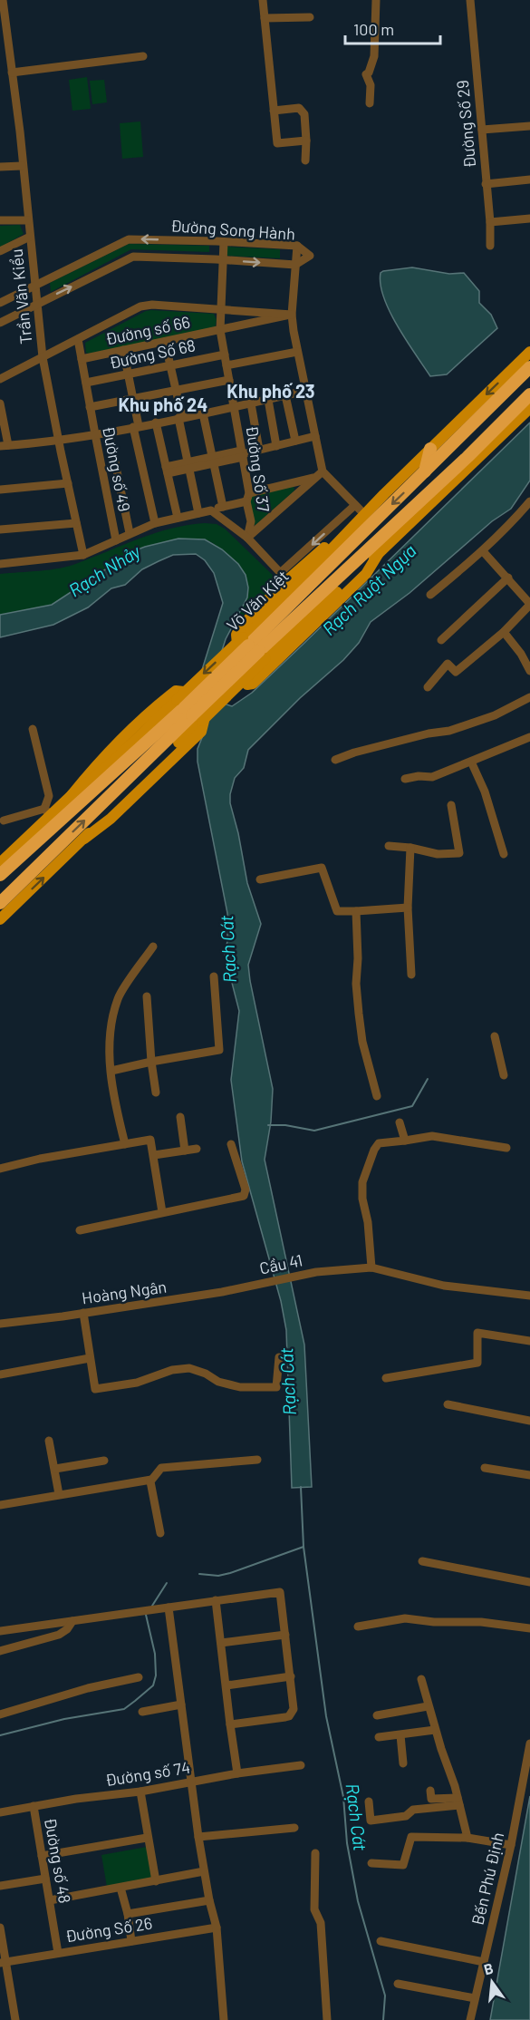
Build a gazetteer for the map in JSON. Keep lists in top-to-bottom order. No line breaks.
{"streets":{"highway":["Võ Văn Kiệt"],"street":["Đường Số 29","Đường Song Hành","Trần Văn Kiểu","Đường số 66","Đường Số 68","Đường số 49","Đường Số 37","Cầu 41","Hoàng Ngân","Đường số 74","Đường số 48","Bến Phú Định","Đường Số 26"]},"crossings":[["Đường Song Hành","Trần Văn Kiểu"],["Đường Song Hành","Đường Số 37"],["Đường số 66","Đường số 49"],["Đường số 66","Đường Số 37"],["Đường Số 68","Đường số 49"],["Đường Số 68","Đường Số 37"],["Cầu 41","Hoàng Ngân"],["Đường số 74","Đường số 48"],["Đường số 48","Đường Số 26"]],"districts":["Khu phố 23","Khu phố 24"],"water":["Rạch Nhảy","Rạch Ruột Ngựa","Rạch Cát"],"scale_bar":"100 m","north":"top"}
